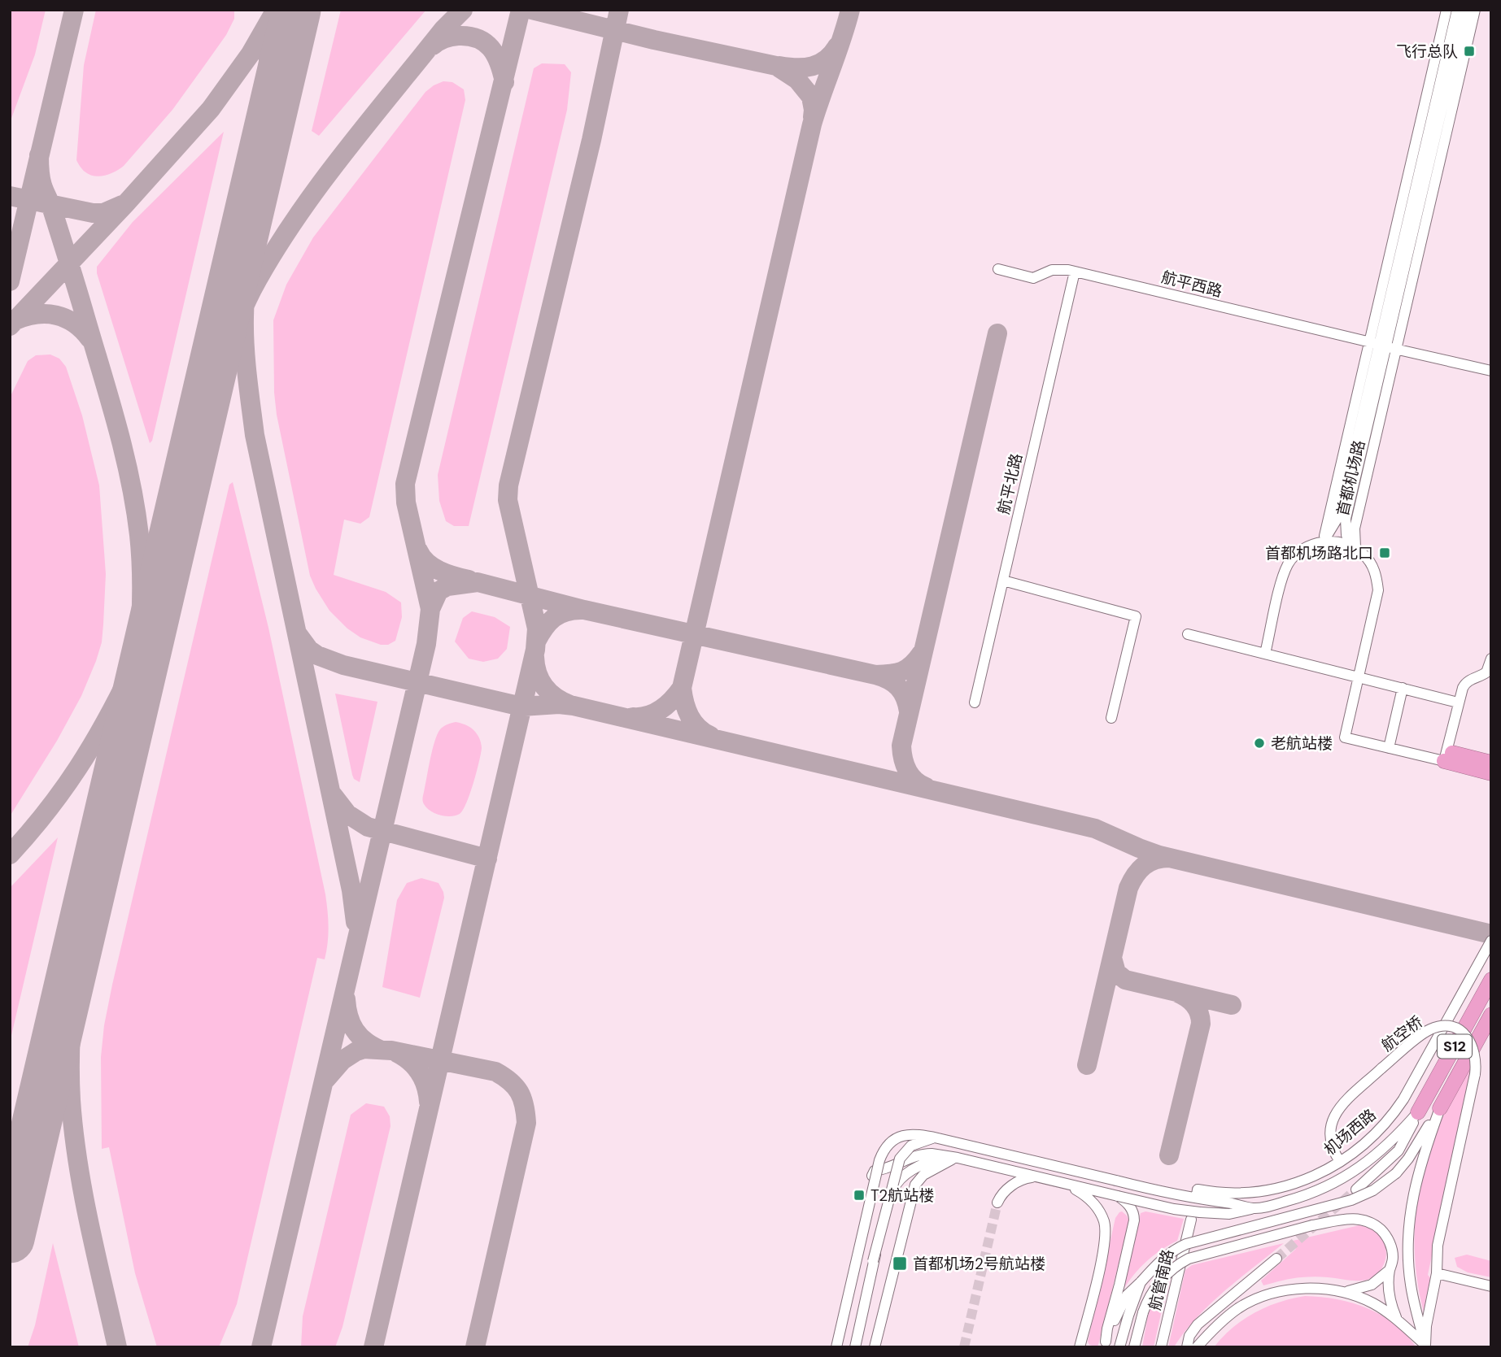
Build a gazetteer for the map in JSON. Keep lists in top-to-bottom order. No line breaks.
{"streets":{"highway":["S12"],"street":["航平西路","首都机场路","航平北路","航空桥","机场西路","航管南路"]},"crossings":[["航平西路","首都机场路"],["航平西路","航平北路"],["航空桥","机场西路"]],"places":{"transit":["飞行总队","首都机场路北口","T2航站楼","首都机场2号航站楼"],"other":["老航站楼"]}}
